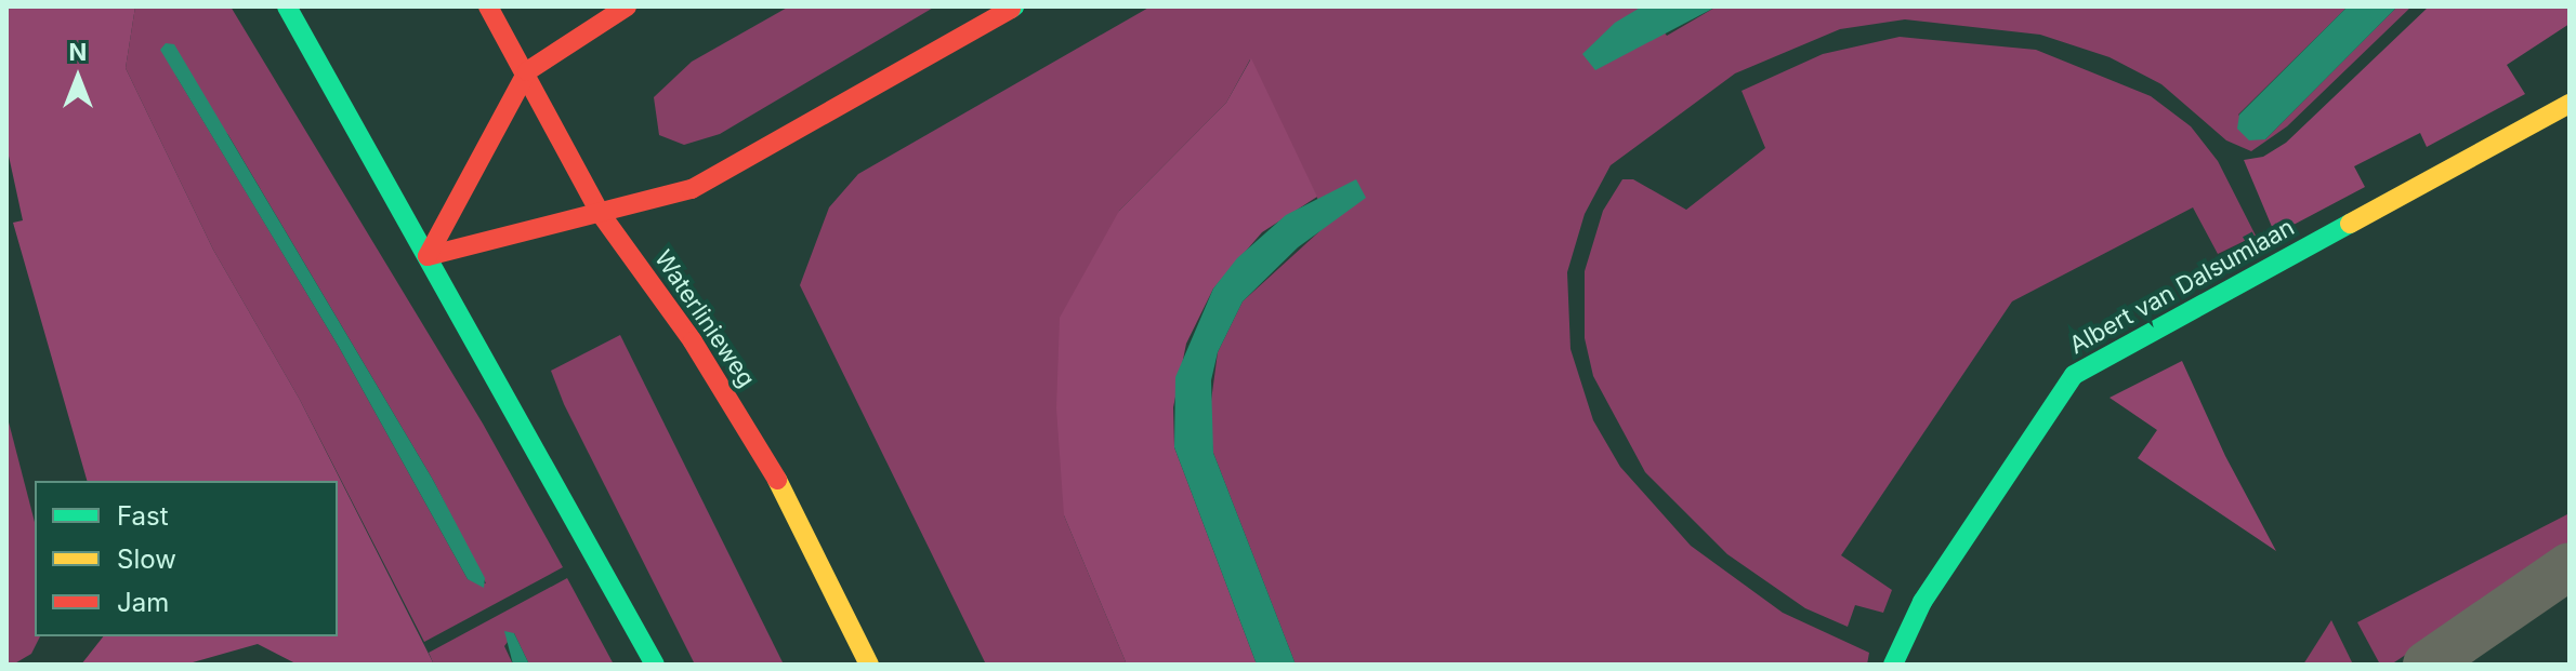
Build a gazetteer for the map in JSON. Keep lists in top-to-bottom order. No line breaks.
{"streets":{"main road":["Albert van Dalsumlaan","Waterlinieweg"]},"legend":["Fast","Slow","Jam"],"north":"top"}
